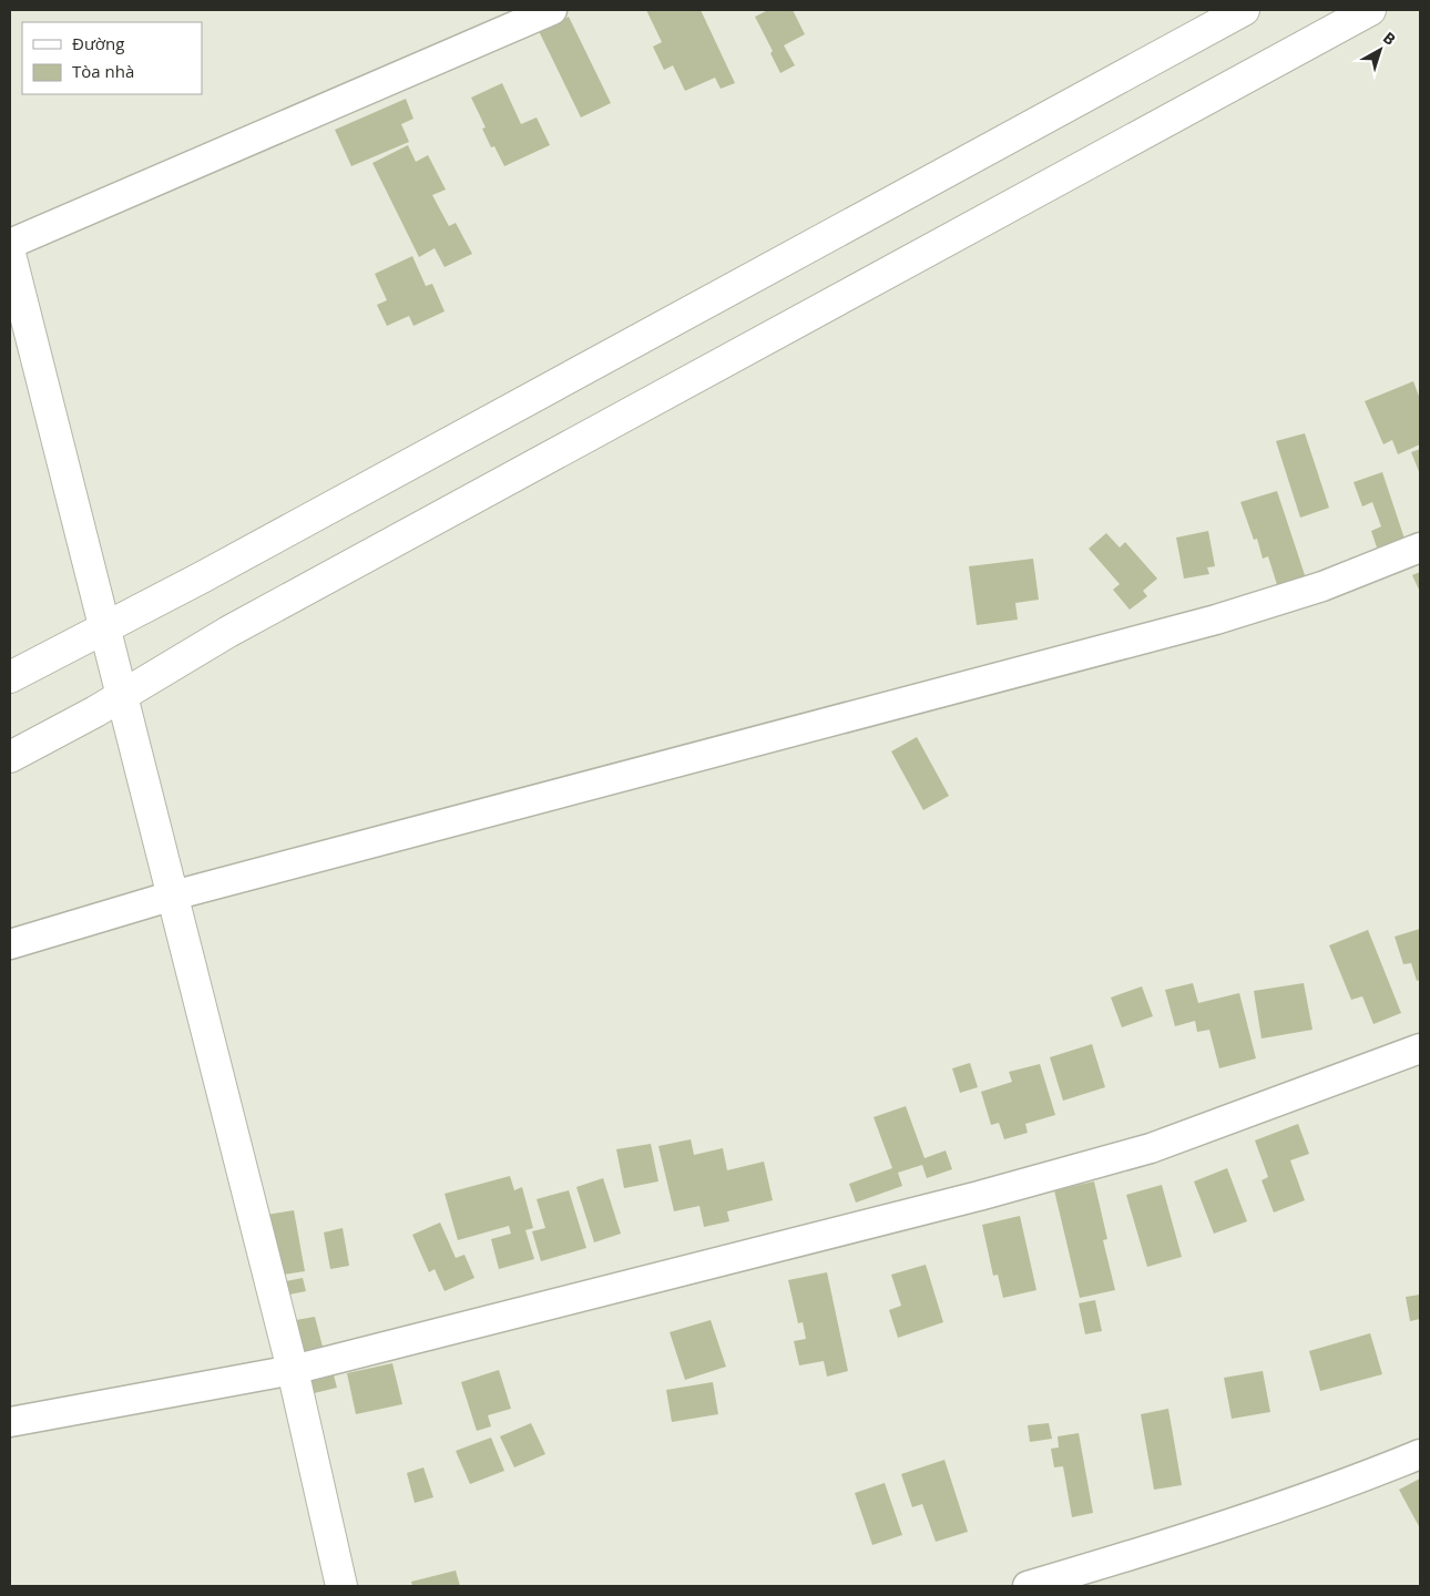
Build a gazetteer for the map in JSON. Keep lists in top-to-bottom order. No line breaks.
{"legend":["Đường","Tòa nhà"],"north":"top right"}
